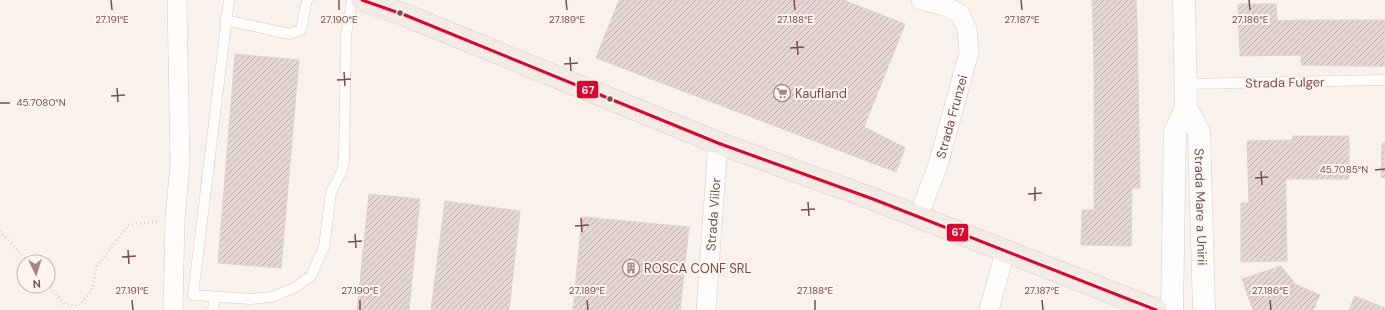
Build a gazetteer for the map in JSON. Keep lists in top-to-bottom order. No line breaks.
{"streets":{"main road":["Strada Mare a Unirii"],"street":["Strada Frunzei","Strada Viilor"],"lane":["Strada Fulger"]},"crossings":[["Strada Fulger","Strada Mare a Unirii"]],"places":{"supermarket":["Kaufland"],"building":["ROSCA CONF SRL"]},"lines":["transit line 67"],"north":"bottom","coordinates":["27.191°E","27.190°E","27.189°E","27.188°E","27.187°E","27.186°E","45.7080°N","45.7085°N"]}
